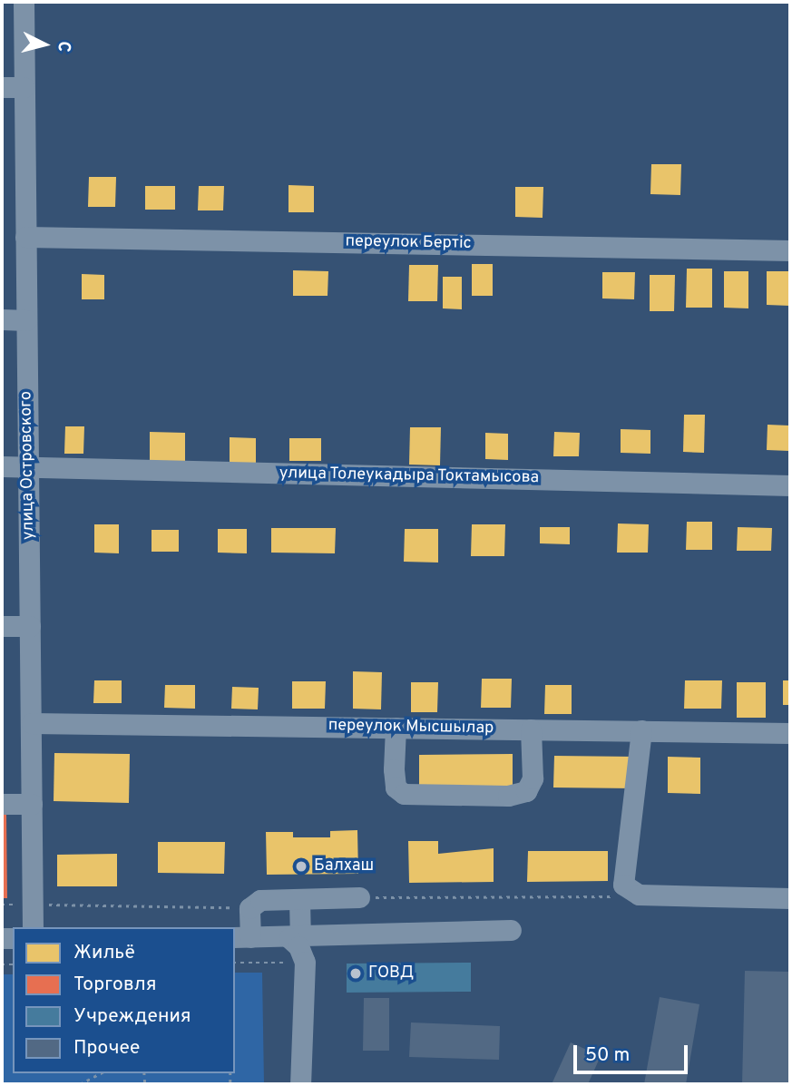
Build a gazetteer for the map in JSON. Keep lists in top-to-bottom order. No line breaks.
{"streets":{"street":["переулок Бертіс","улица Островского","улица Толеукадыра Токтамысова","переулок Мысшылар"]},"crossings":[["переулок Бертіс","улица Островского"],["улица Островского","улица Толеукадыра Токтамысова"],["улица Островского","переулок Мысшылар"]],"places":["Балхаш","ГОВД"],"legend":["Жильё","Торговля","Учреждения","Прочее"],"scale_bar":"50 m","north":"right"}
